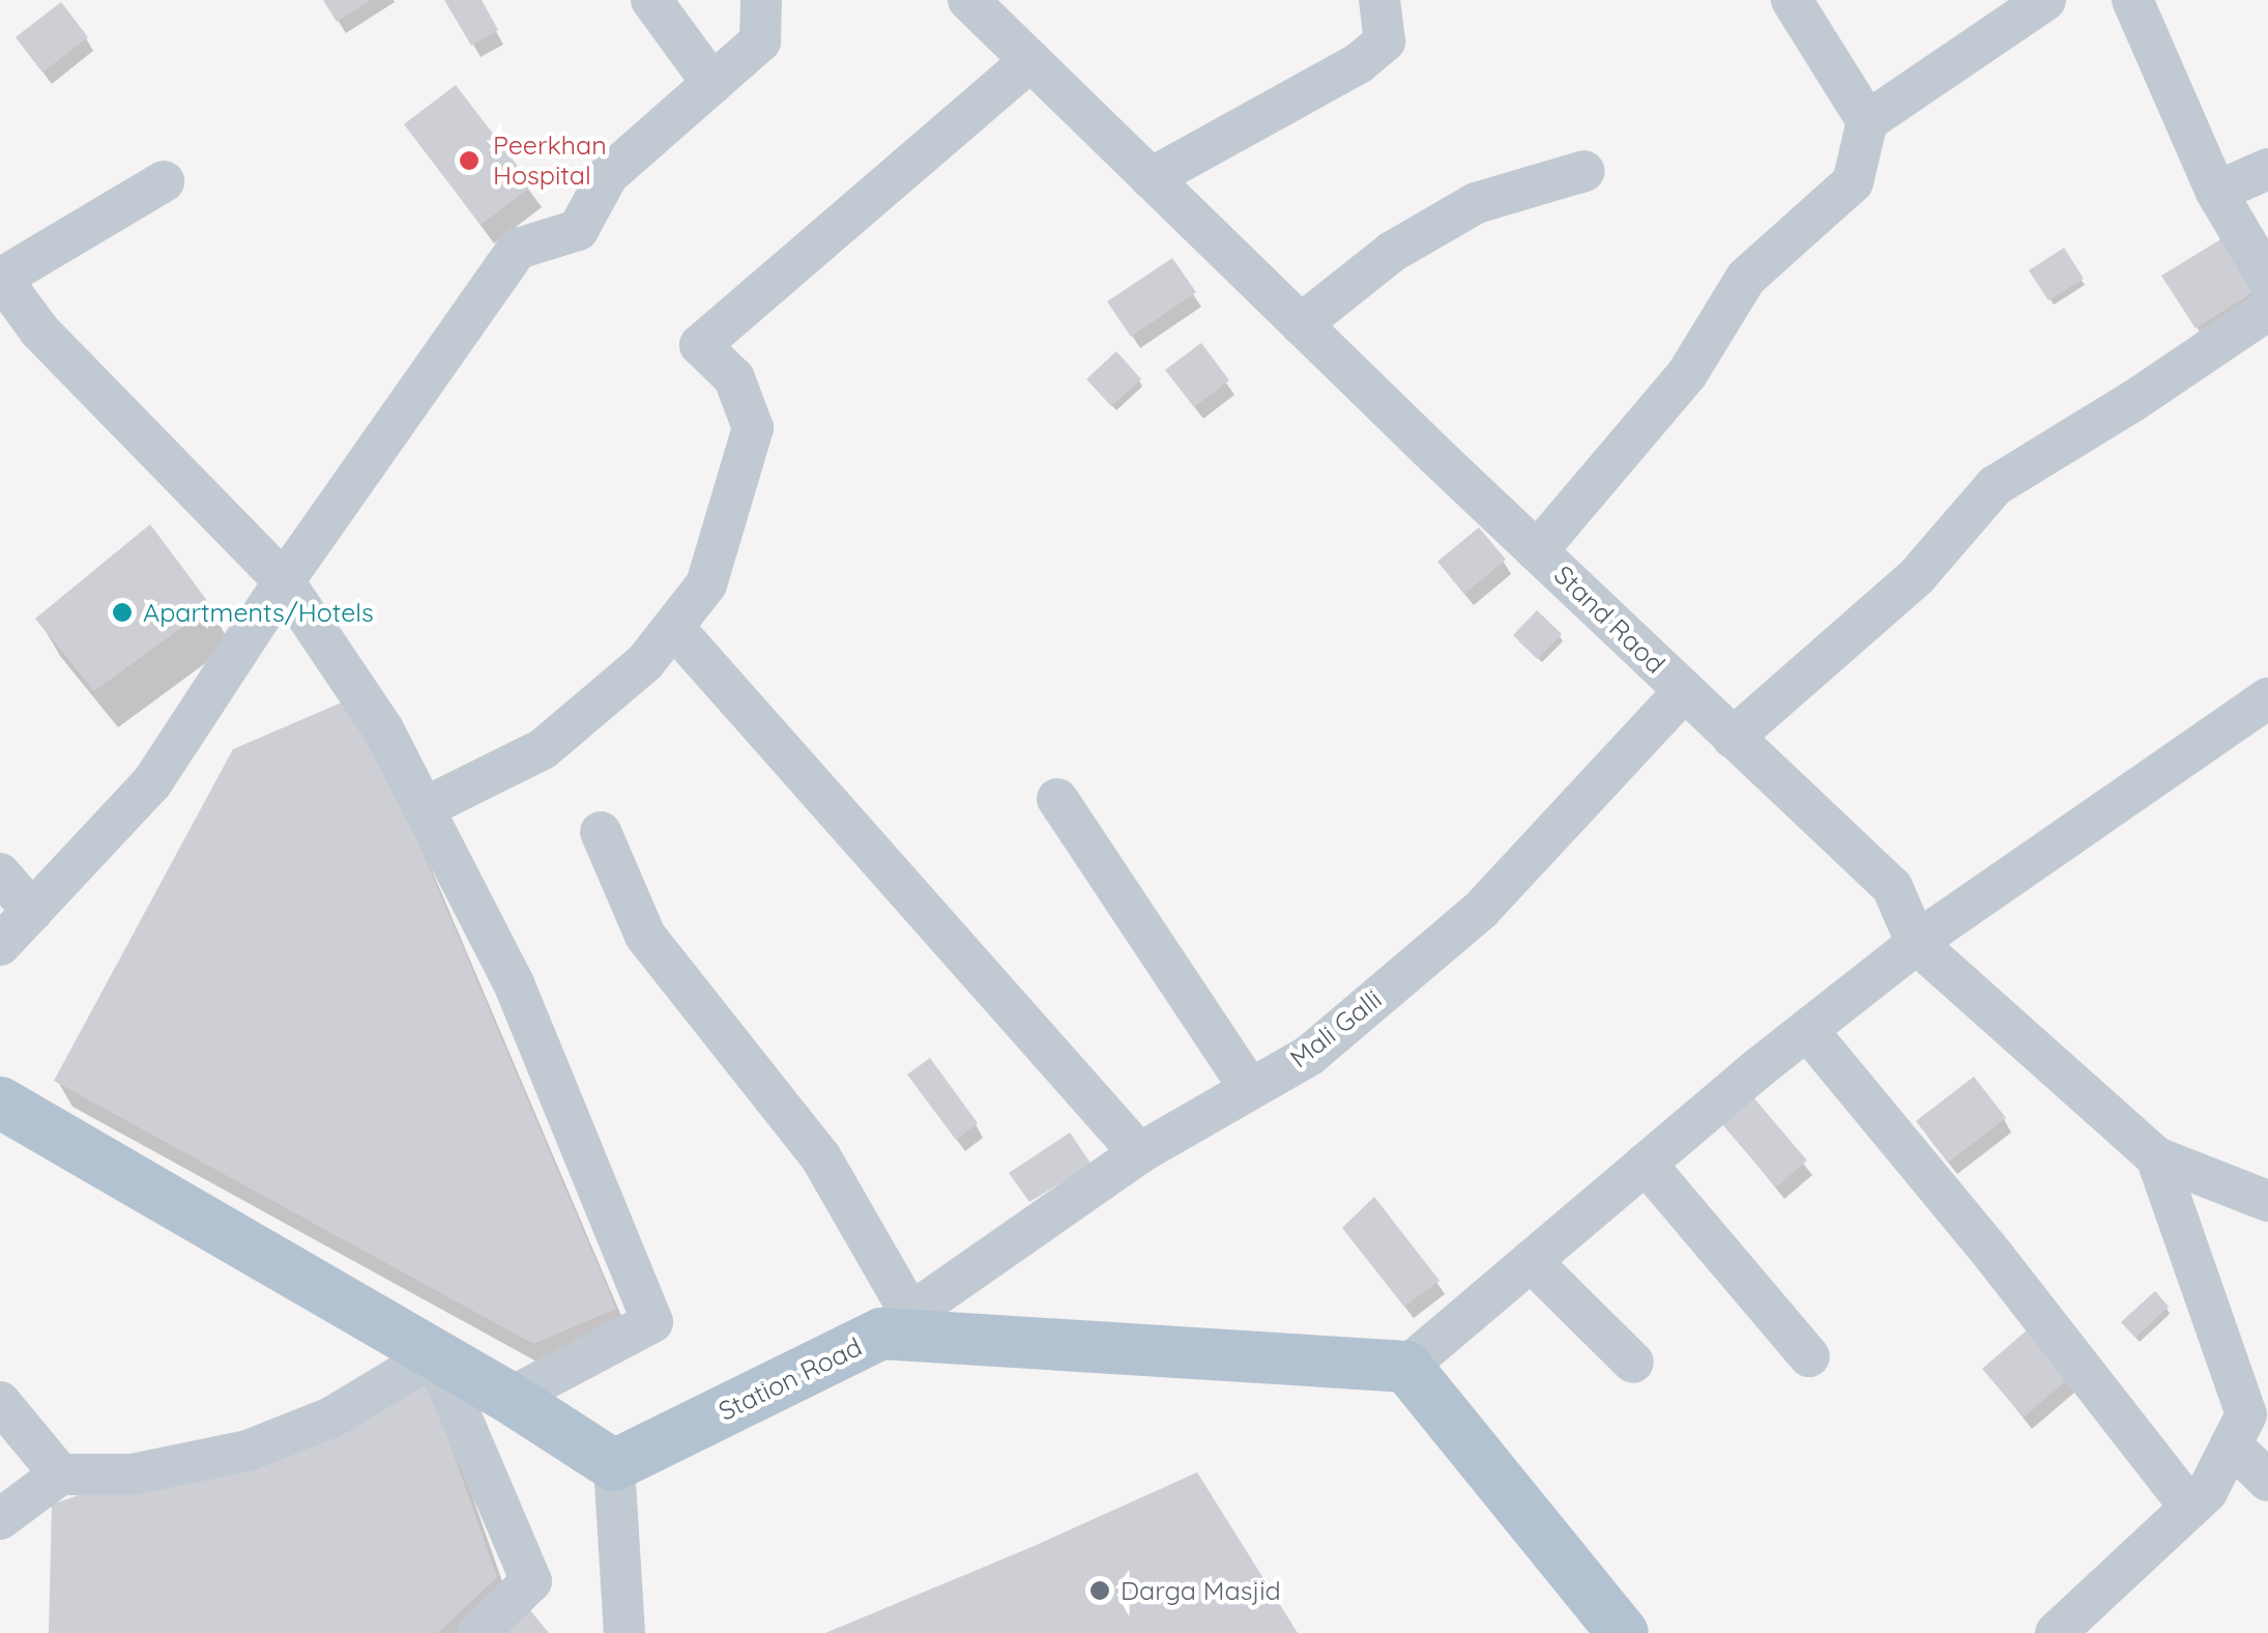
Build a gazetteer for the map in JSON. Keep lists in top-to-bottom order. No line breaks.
{"streets":{"main road":["Station Road"],"street":["Stand Raod","Mali Galli"]},"crossings":[["Stand Raod","Mali Galli"],["Mali Galli","Station Road"]],"places":["Peerkhan Hospital","Apartments/Hotels","Darga Masjid"]}
